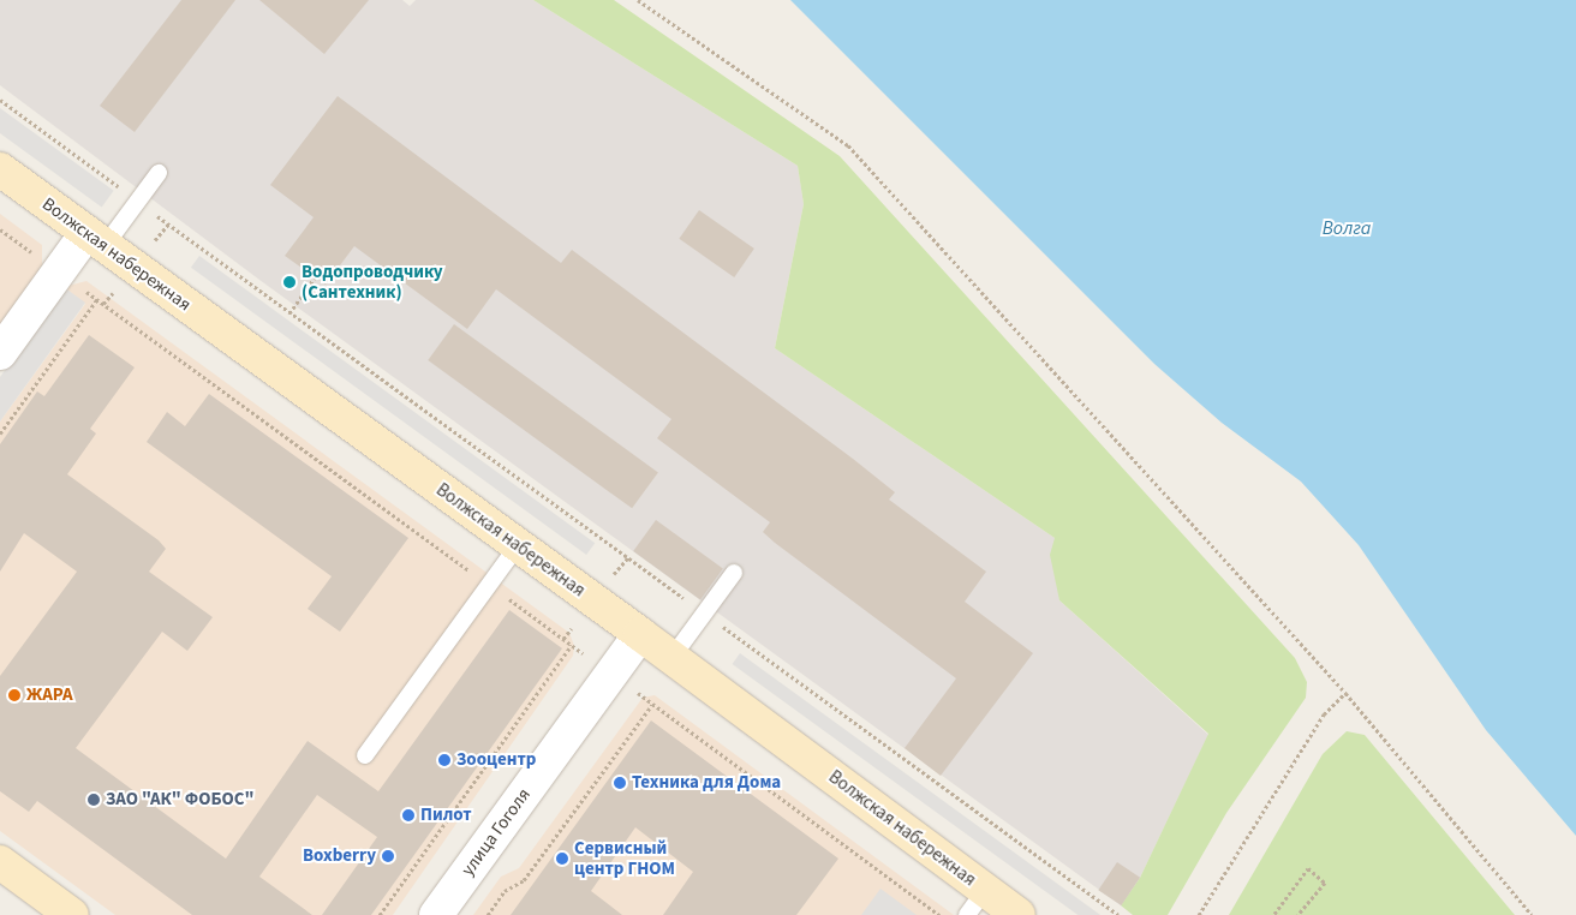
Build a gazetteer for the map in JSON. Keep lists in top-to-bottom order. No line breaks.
{"streets":{"street":["Волжская набережная","улица Гоголя"]},"crossings":[["Волжская набережная","улица Гоголя"]],"water":["Волга"],"places":["Водопроводчику (Сантехник)","ЖАРА","Зооцентр","Техника для Дома","ЗАО \"АК\" ФОБОС\"","Пилот","Boxberry","Сервисный центр ГНОМ"]}
